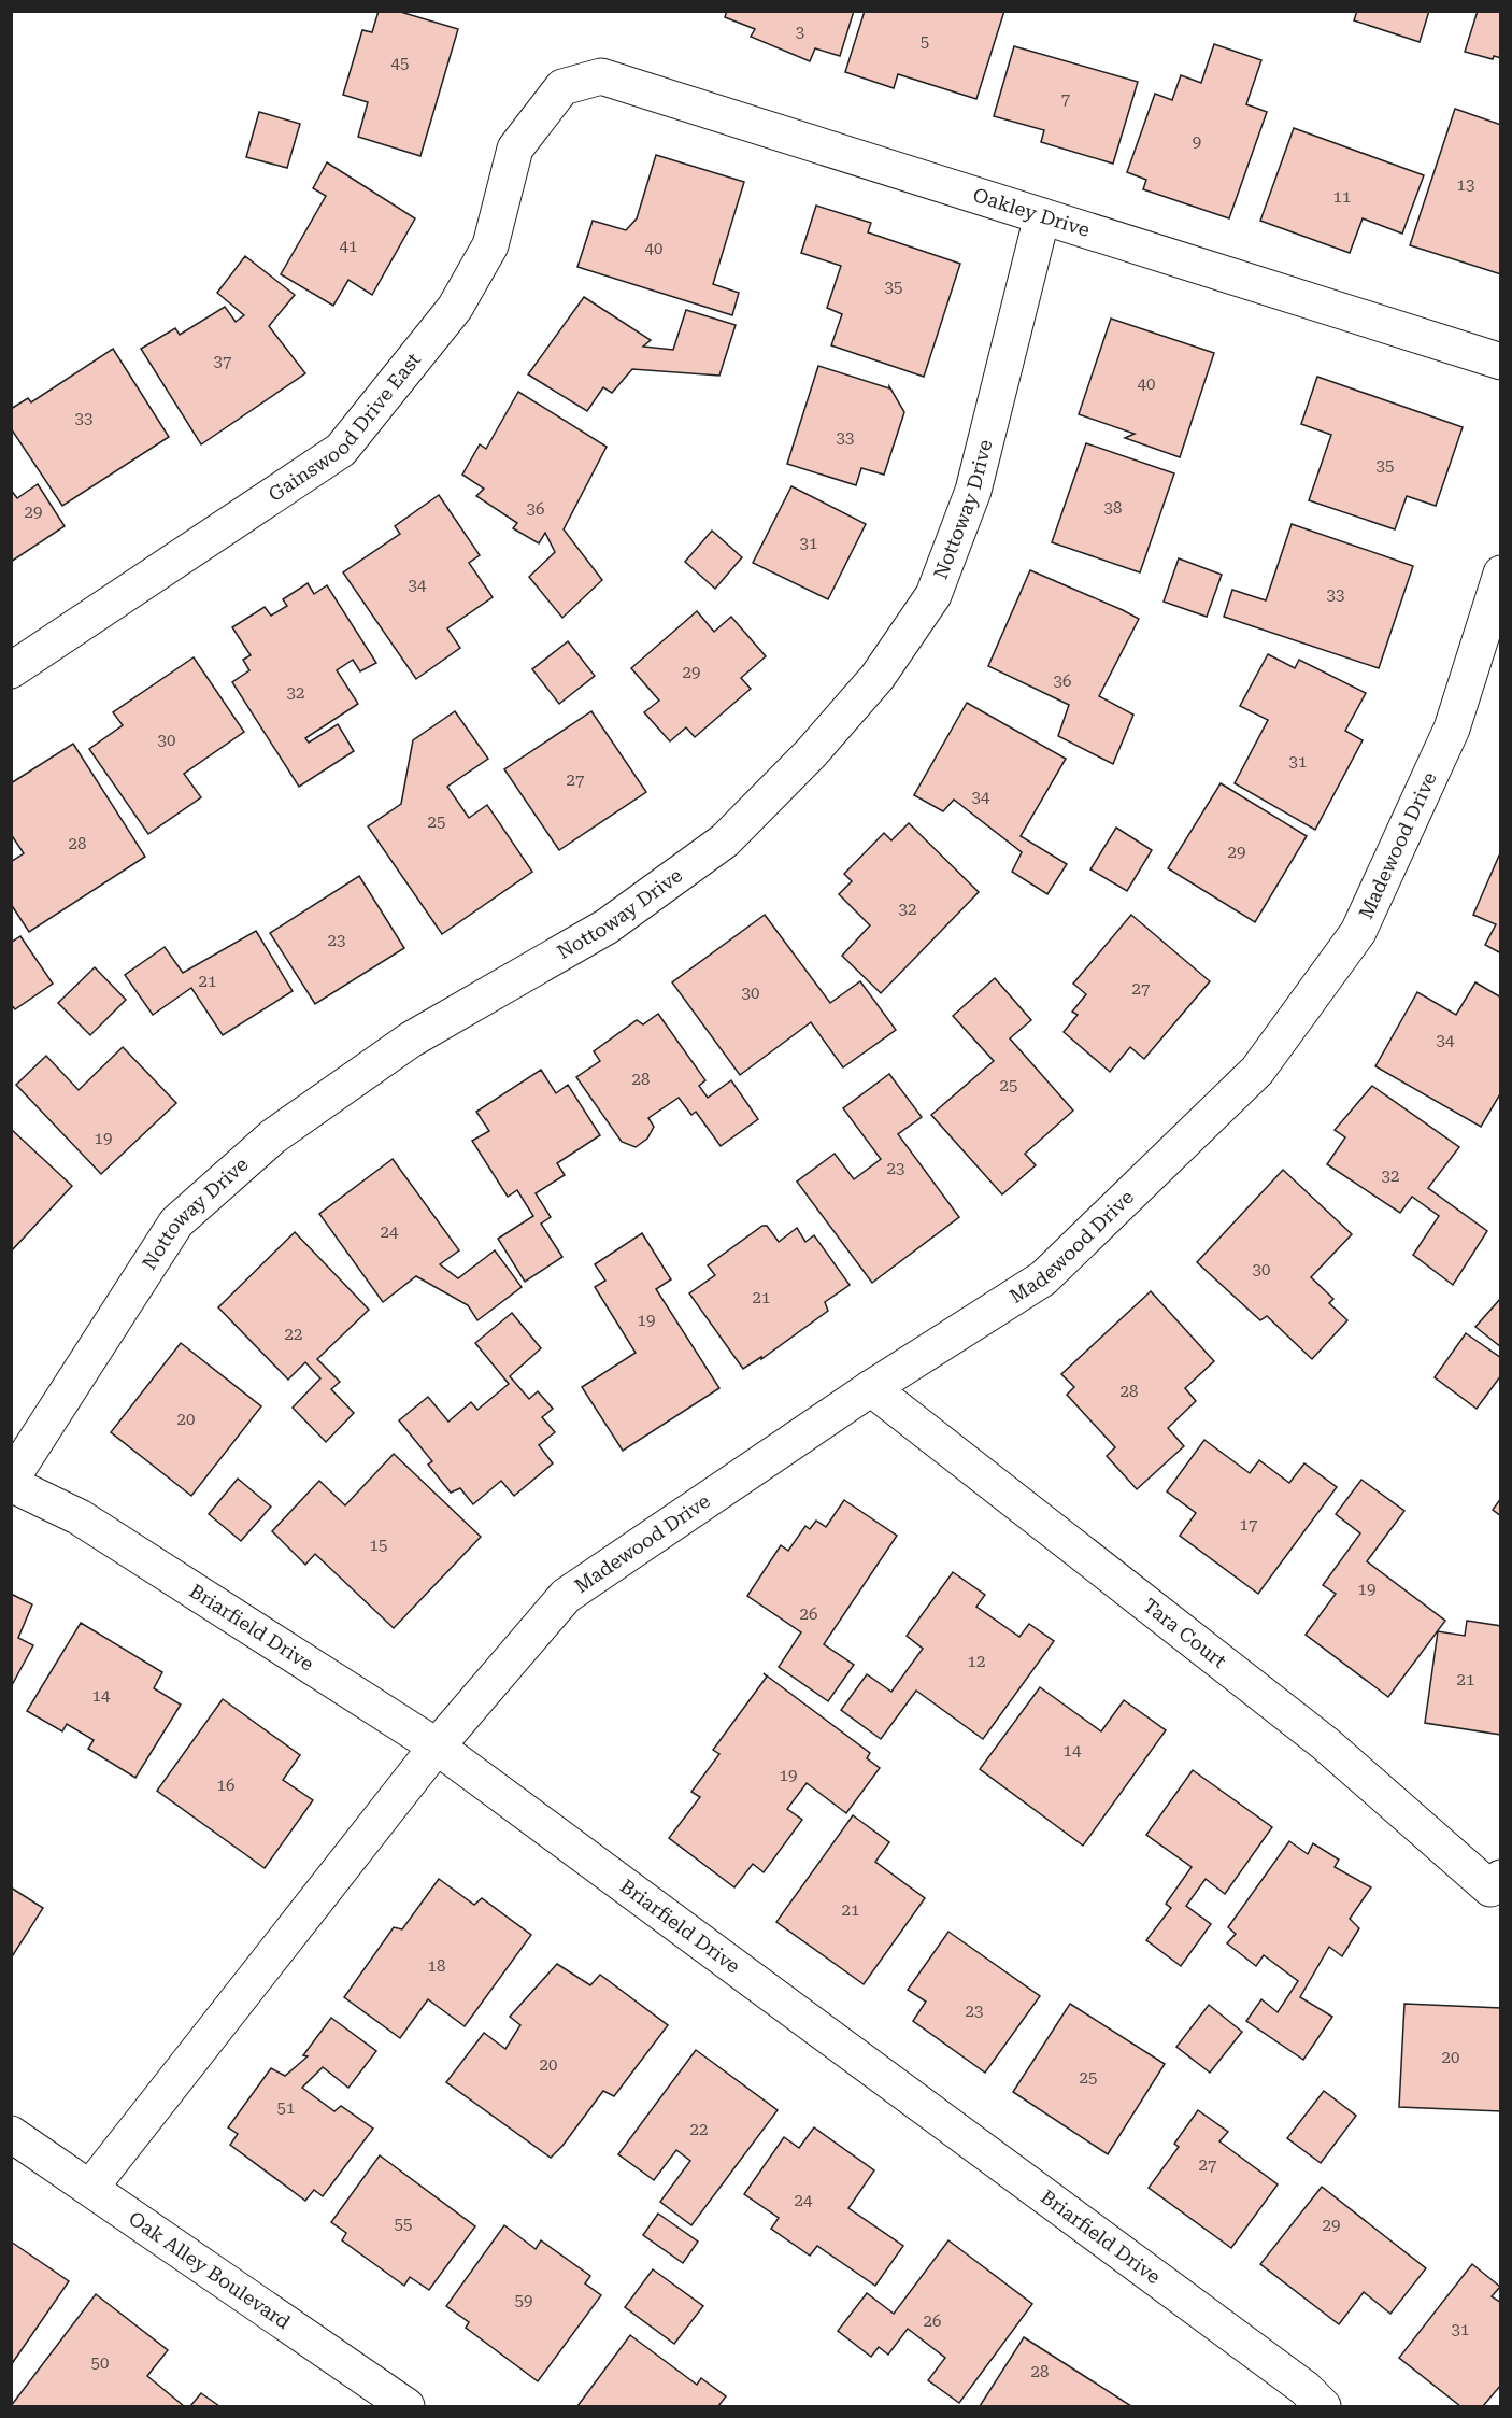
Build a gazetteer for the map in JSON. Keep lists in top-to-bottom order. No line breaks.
{"streets":{"street":["Oakley Drive","Gainswood Drive East","Nottoway Drive","Madewood Drive","Briarfield Drive","Tara Court","Oak Alley Boulevard"]},"crossings":[["Oakley Drive","Gainswood Drive East"],["Oakley Drive","Nottoway Drive"],["Nottoway Drive","Briarfield Drive"],["Madewood Drive","Briarfield Drive"],["Madewood Drive","Tara Court"],["Madewood Drive","Oak Alley Boulevard"]],"house_numbers":["3","5","45","7","9","13","11","41","40","35","37","40","33","33","35","38","36","29","31","34","33","29","36","32","30","31","27","34","25","28","29","32","23","21","27","30","34","28","25","19","23","32","24","30","21","19","22","28","20","17","15","19","26","12","21","14","14","19","16","21","18","23","20","20","25","51","22","27","24","55","29","59","26","31","50","28"]}
